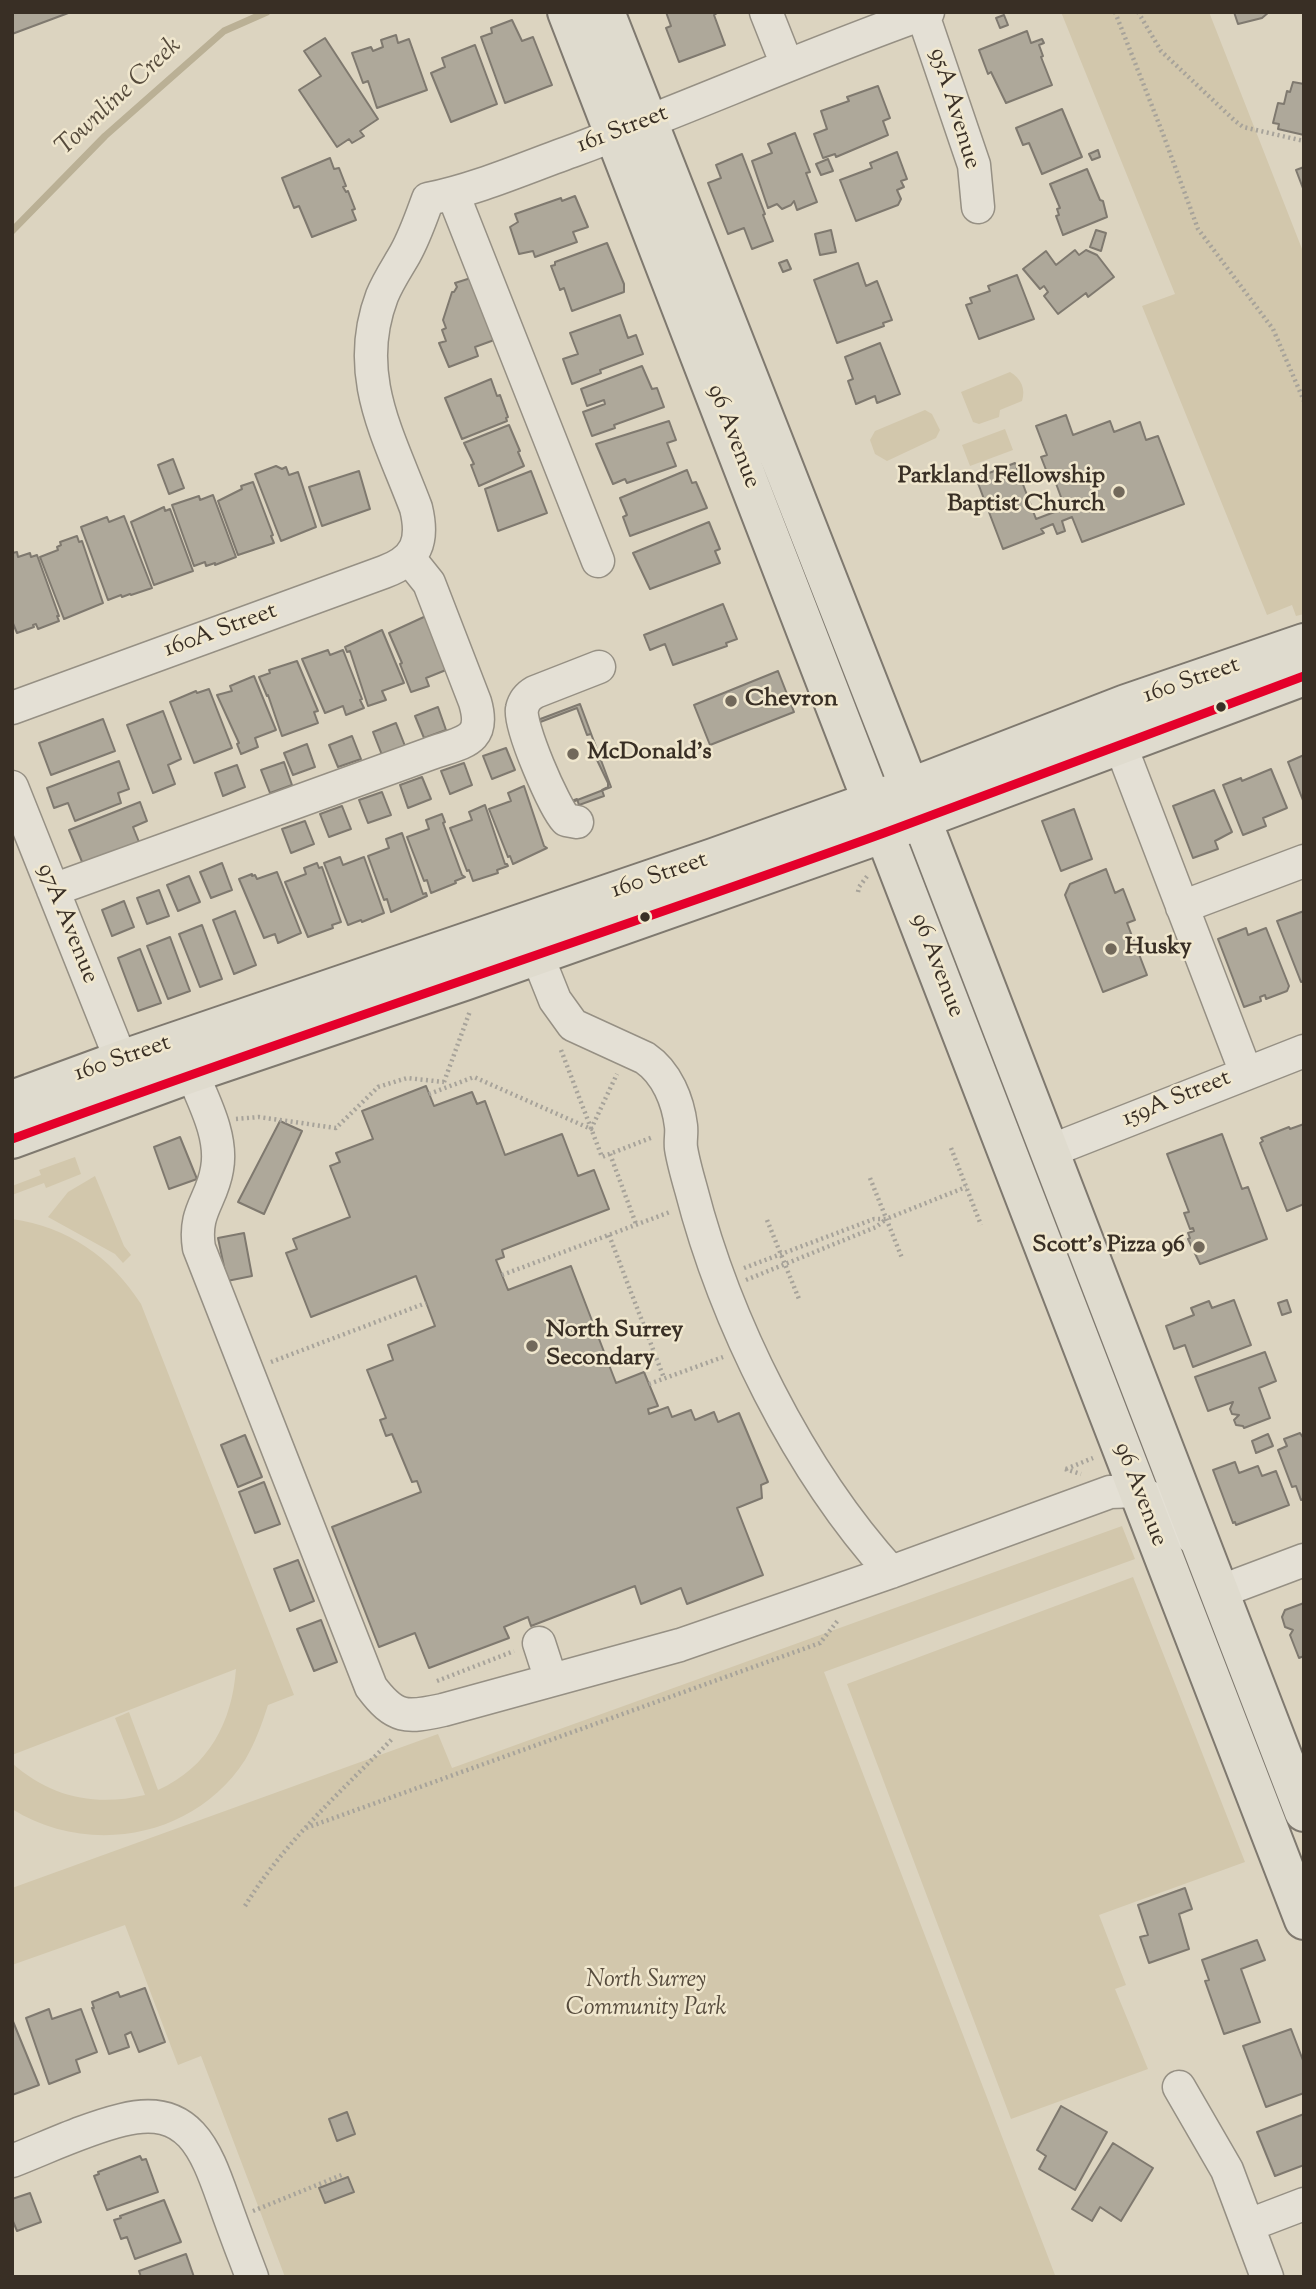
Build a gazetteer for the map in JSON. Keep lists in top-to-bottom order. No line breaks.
{"streets":{"main road":["96 Avenue","160 Street"],"street":["95A Avenue","161 Street","160A Street","97A Avenue","159A Street"]},"crossings":[["95A Avenue","161 Street"],["161 Street","96 Avenue"],["161 Street","160A Street"],["96 Avenue","160 Street"],["96 Avenue","159A Street"],["160 Street","97A Avenue"]],"water":["Townline Creek"],"parks":["North Surrey Community Park"],"places":["Parkland Fellowship Baptist Church","Chevron","McDonald's","Husky","Scott's Pizza 96","North Surrey Secondary"]}
